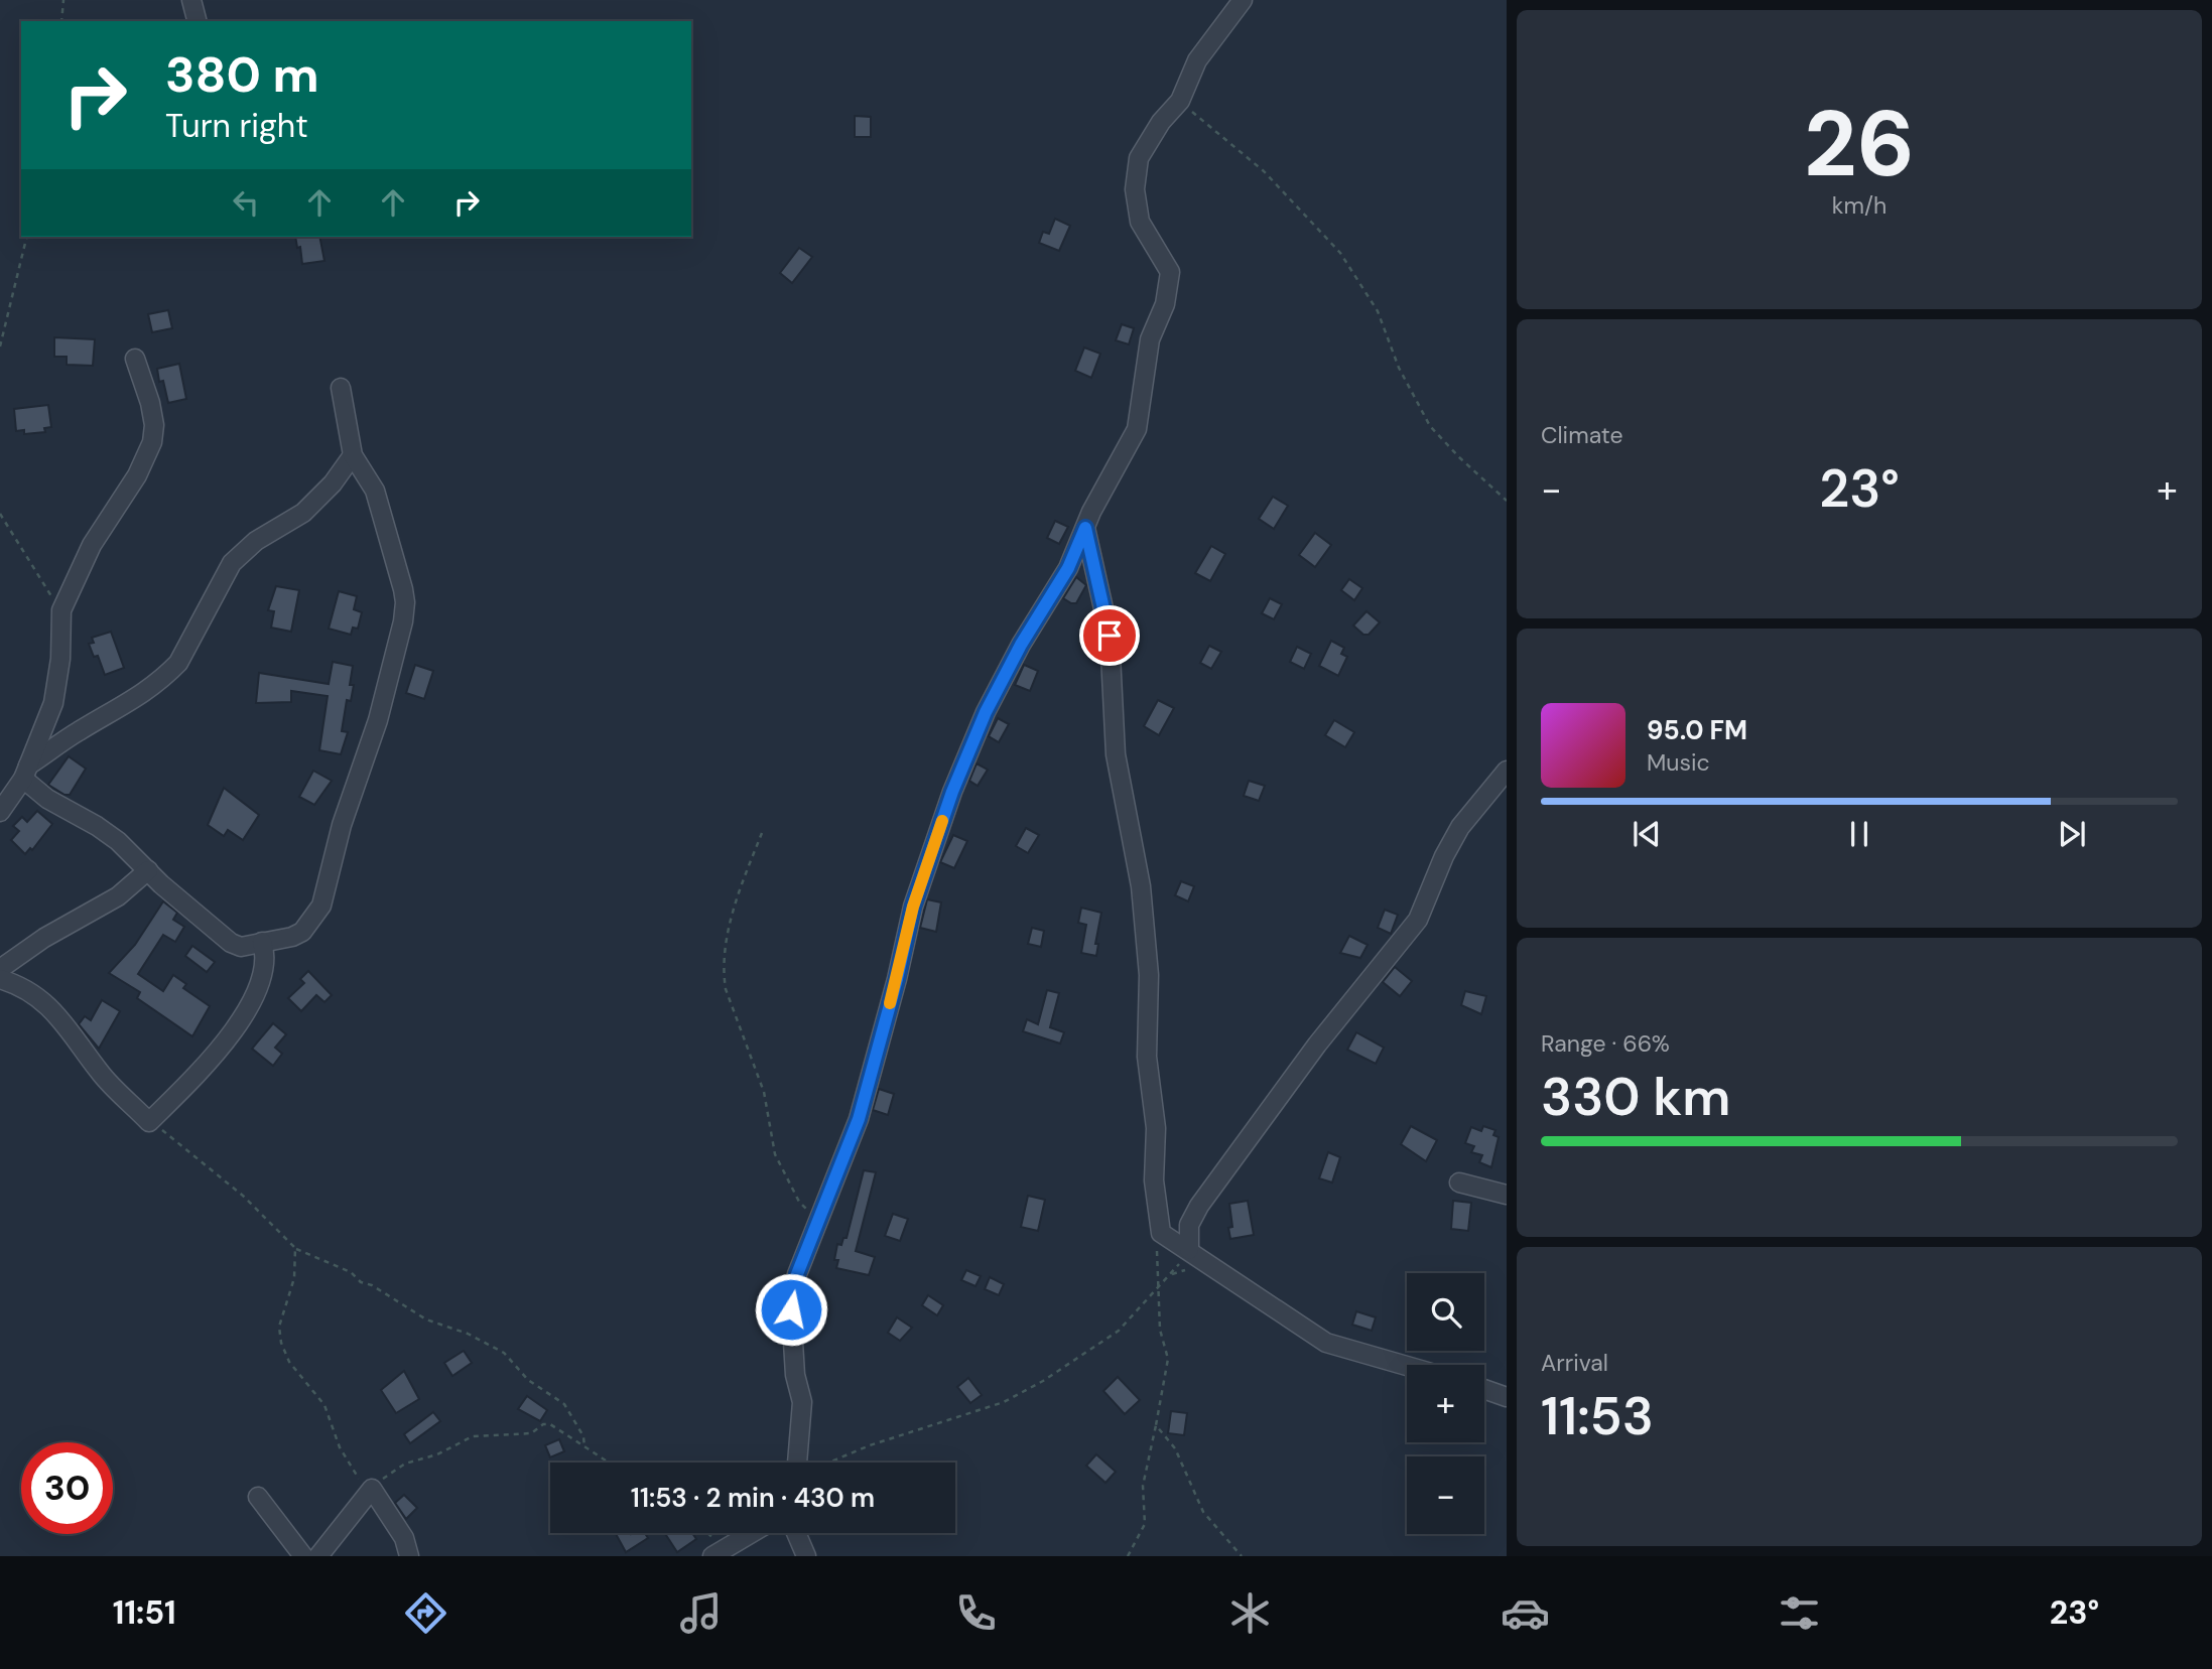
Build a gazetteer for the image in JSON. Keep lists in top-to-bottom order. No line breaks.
{"page":{"tile":[["26","km/h"],"Climate",["Range · 66%","330 km"],["Arrival","11:53"]],"turn":["380 m","Turn right"],"heat":["−","23°","+"],"song":["95.0 FM","Music"],"map_buttons":["+","−"],"limit":"30","trip":"11:53 · 2 min · 430 m","tabs":["11:51","23°"]}}
